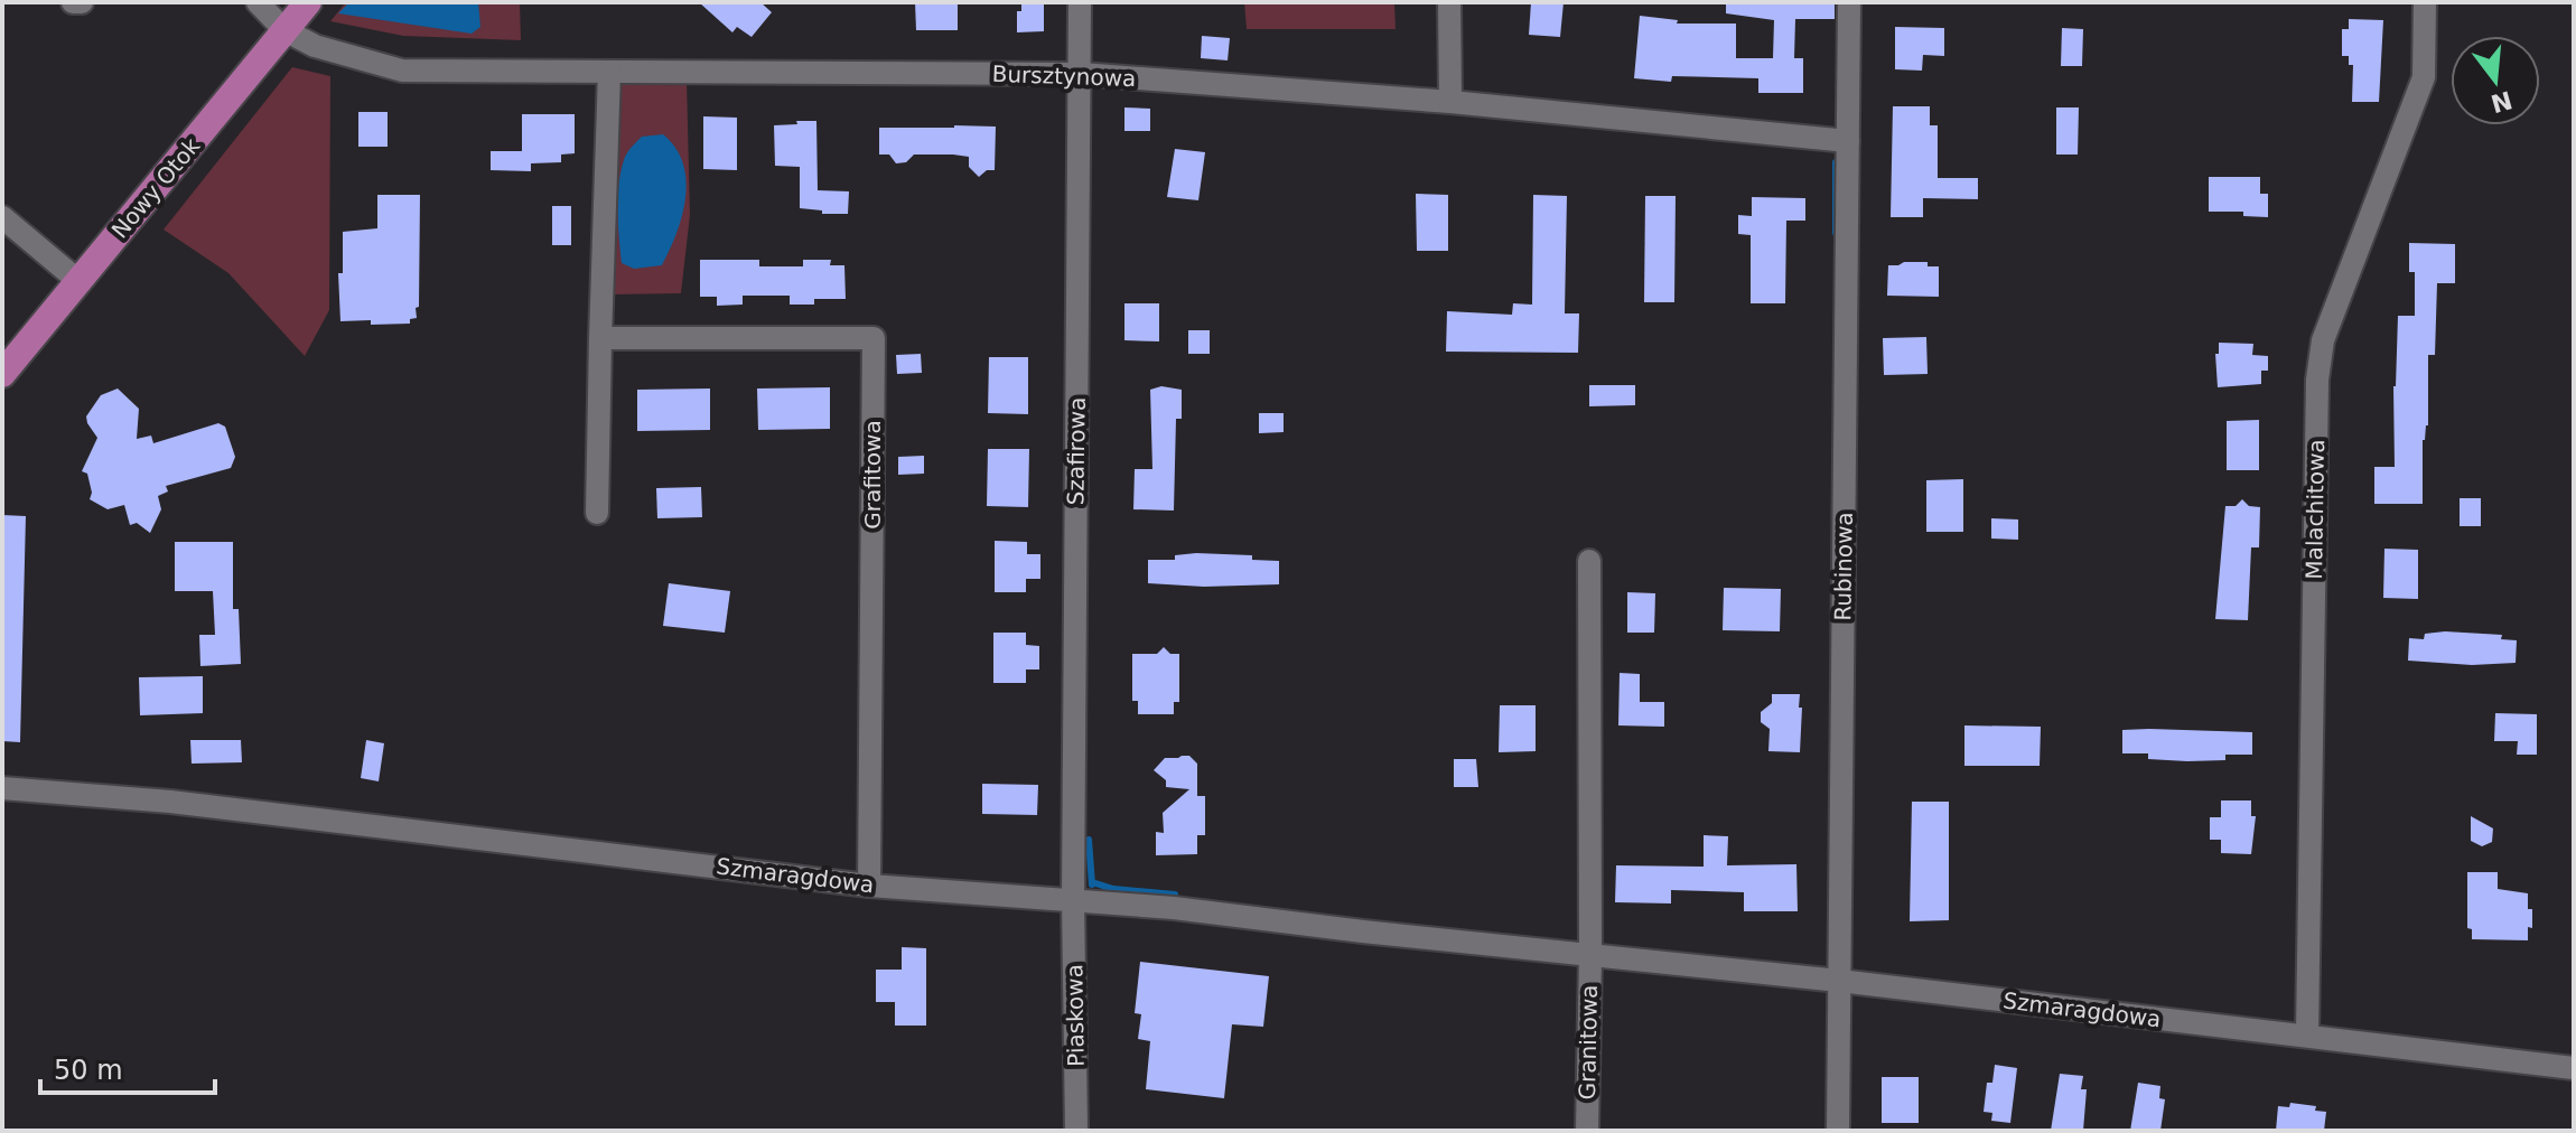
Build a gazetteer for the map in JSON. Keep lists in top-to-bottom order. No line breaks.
{"streets":{"main road":["Nowy Otok"],"street":["Bursztynowa","Szafirowa","Grafitowa","Malachitowa","Rubinowa","Szmaragdowa","Piaskowa","Granitowa"]},"crossings":[["Bursztynowa","Nowy Otok"],["Bursztynowa","Szafirowa"],["Bursztynowa","Rubinowa"],["Szafirowa","Szmaragdowa"],["Szafirowa","Piaskowa"],["Grafitowa","Szmaragdowa"],["Malachitowa","Szmaragdowa"],["Rubinowa","Szmaragdowa"],["Szmaragdowa","Piaskowa"],["Szmaragdowa","Granitowa"]],"scale_bar":"50 m","north":"bottom"}
